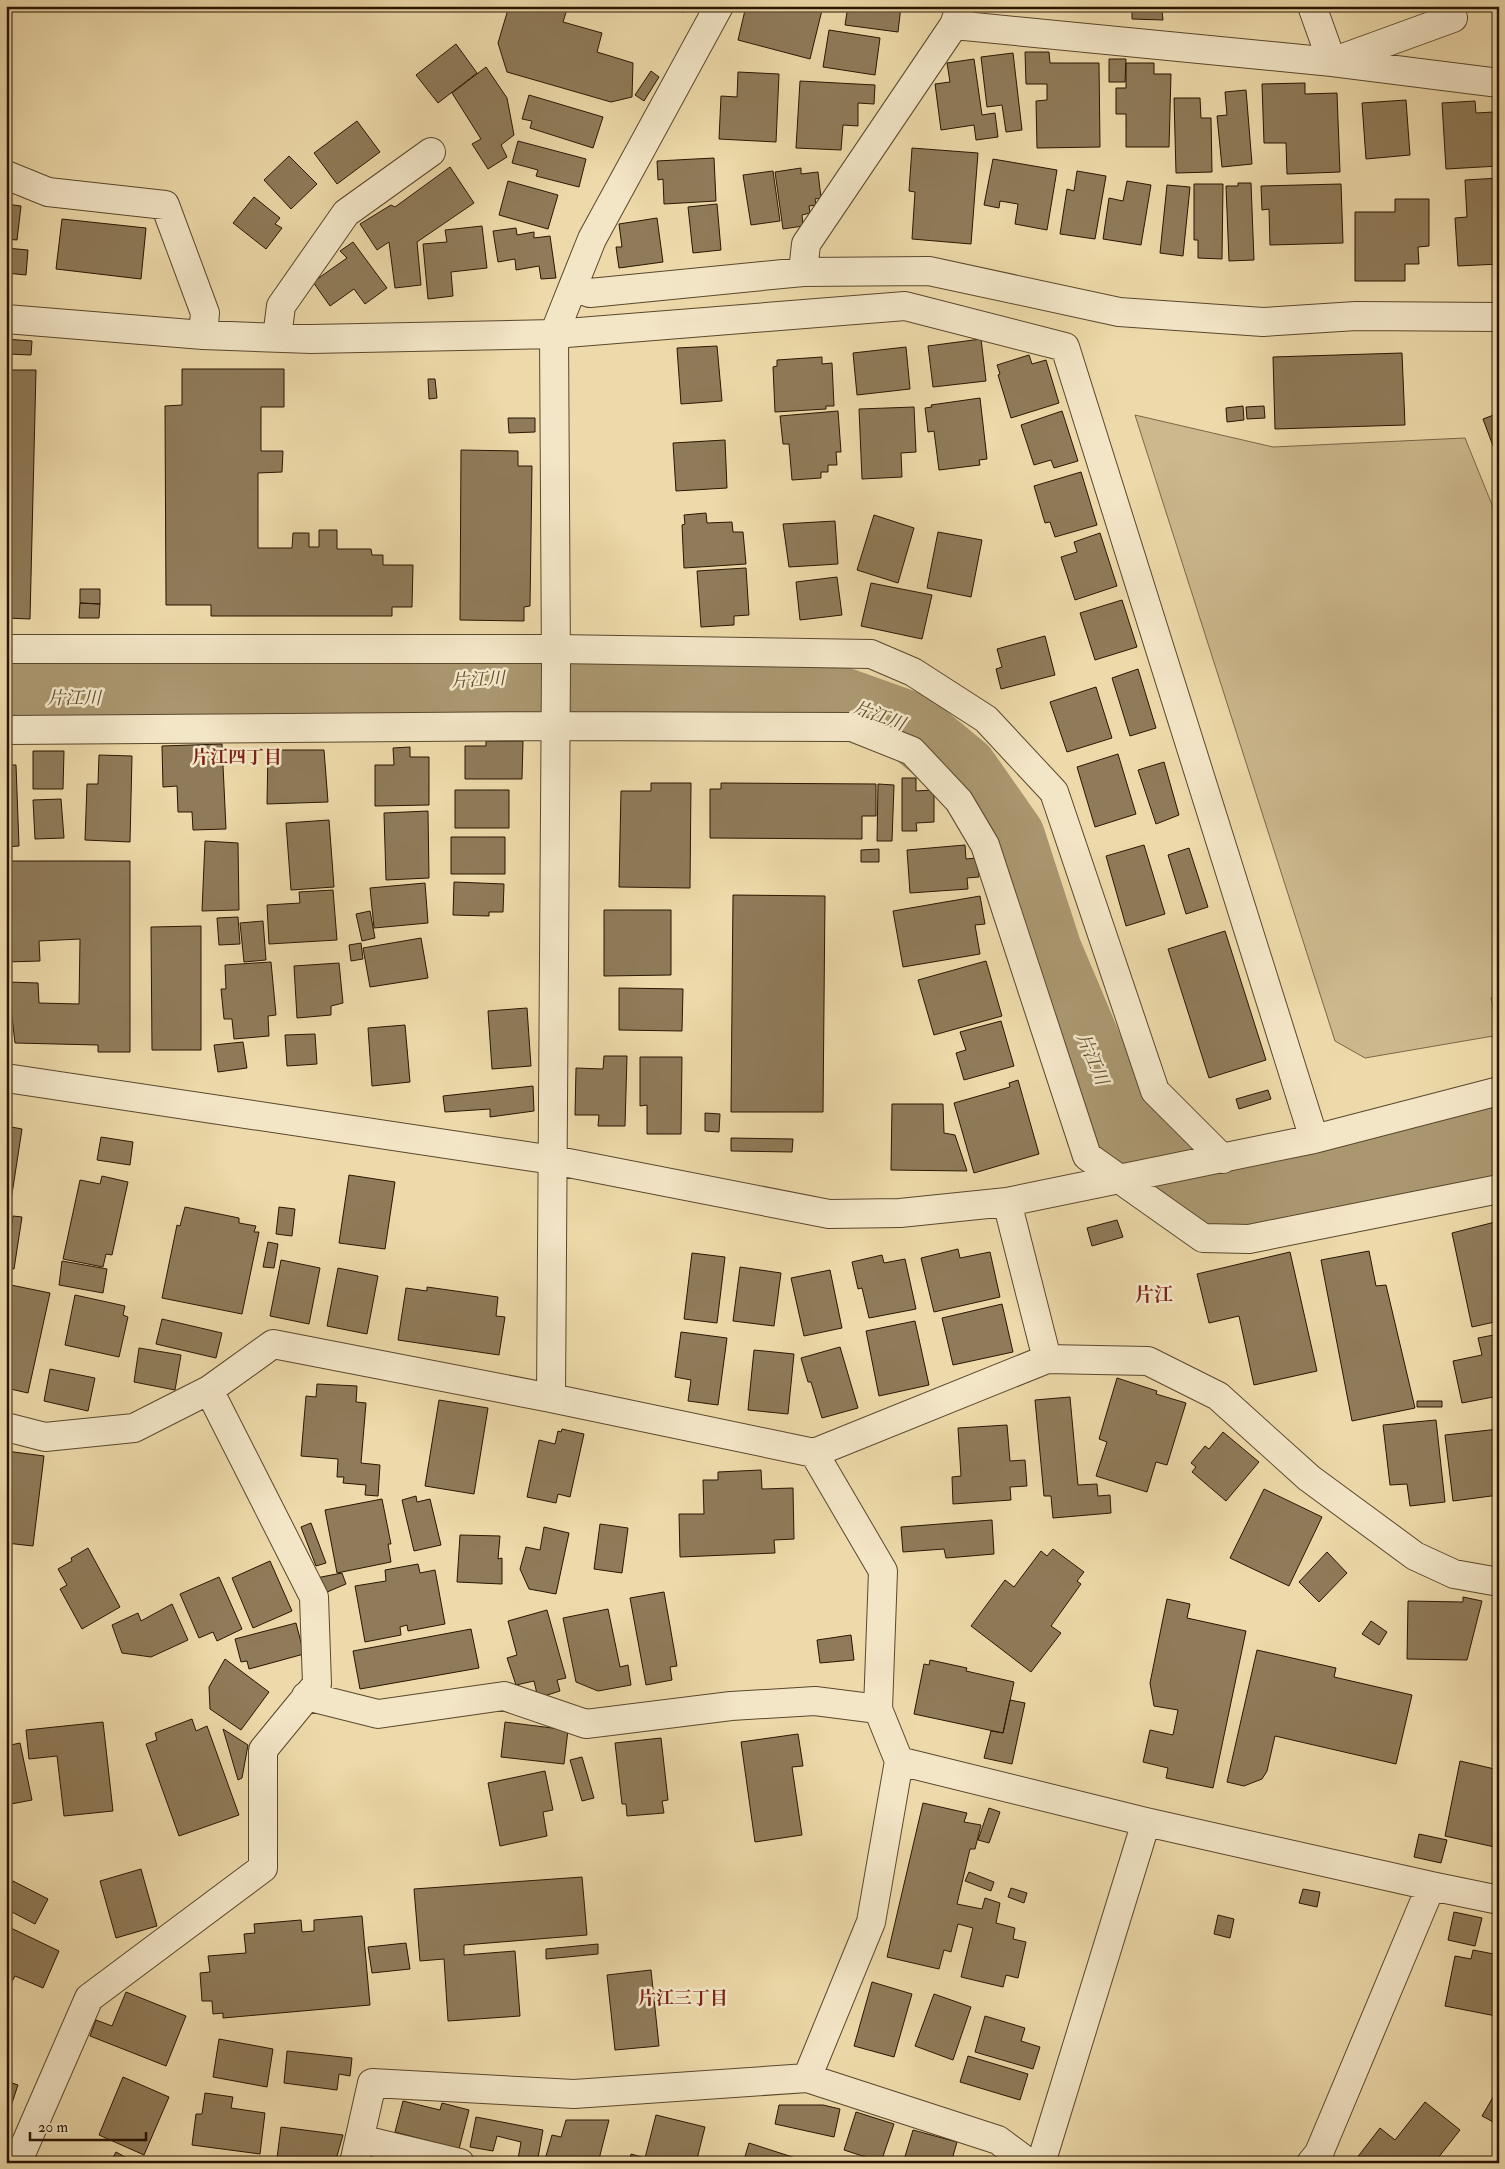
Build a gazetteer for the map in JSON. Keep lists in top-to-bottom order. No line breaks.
{"districts":["片江四丁目","片江","片江三丁目"],"water":["片江川"],"scale_bar":"20 m"}
